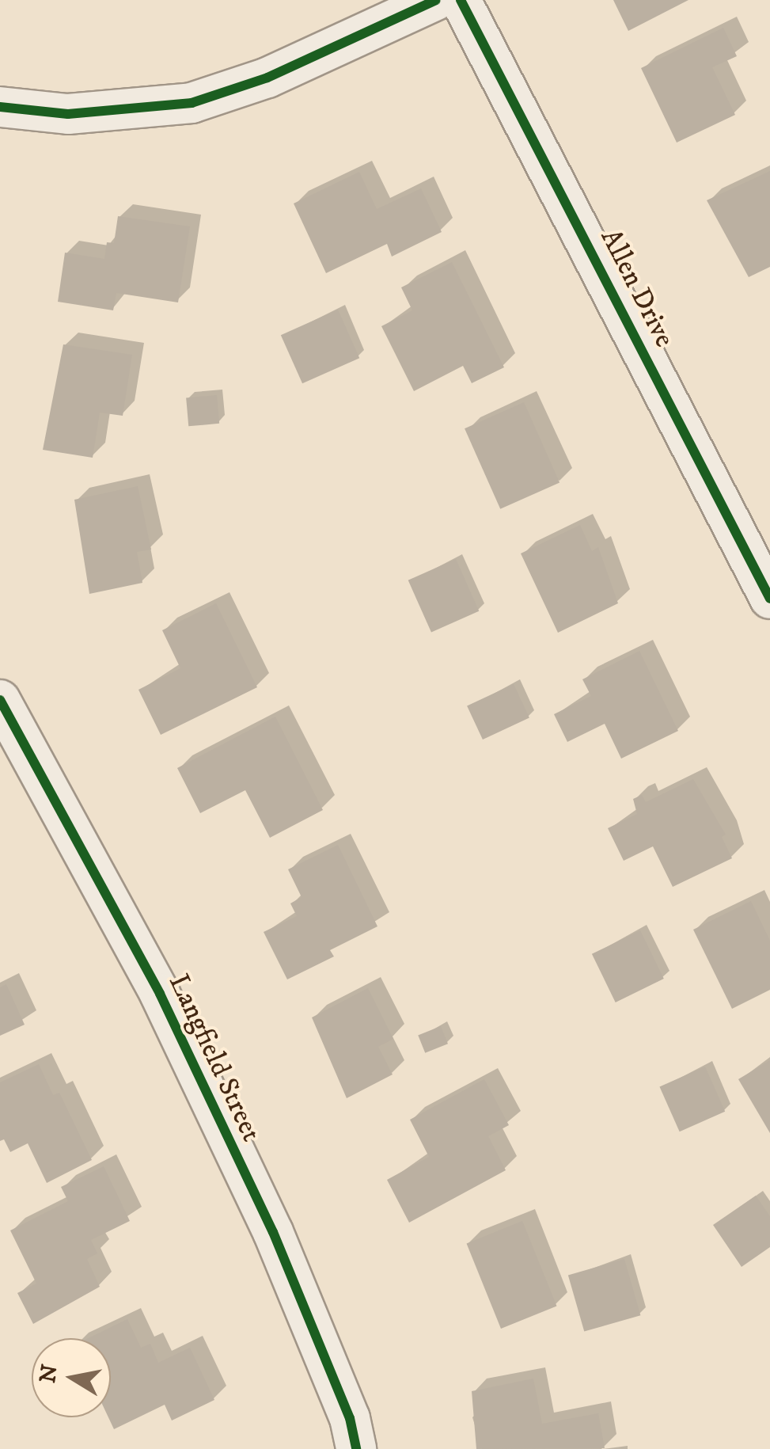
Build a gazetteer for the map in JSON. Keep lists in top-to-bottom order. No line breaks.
{"streets":{"street":["Allen Drive","Langfield Street"]},"north":"left"}
